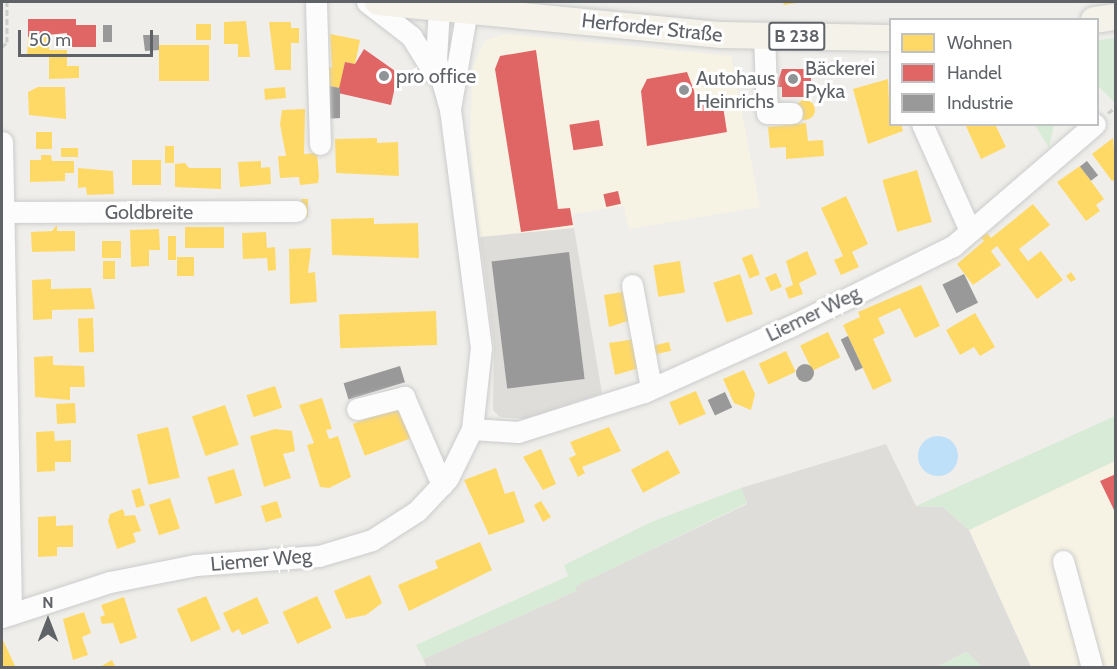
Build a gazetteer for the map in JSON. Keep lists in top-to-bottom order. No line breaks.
{"streets":{"main road":["Herforder Straße","B 238"],"street":["Goldbreite","Liemer Weg"]},"crossings":[["Herforder Straße","Liemer Weg"]],"places":["pro office","Bäckerei Pyka","Autohaus Heinrichs"],"legend":["Wohnen","Handel","Industrie"],"scale_bar":"50 m","north":"top"}
